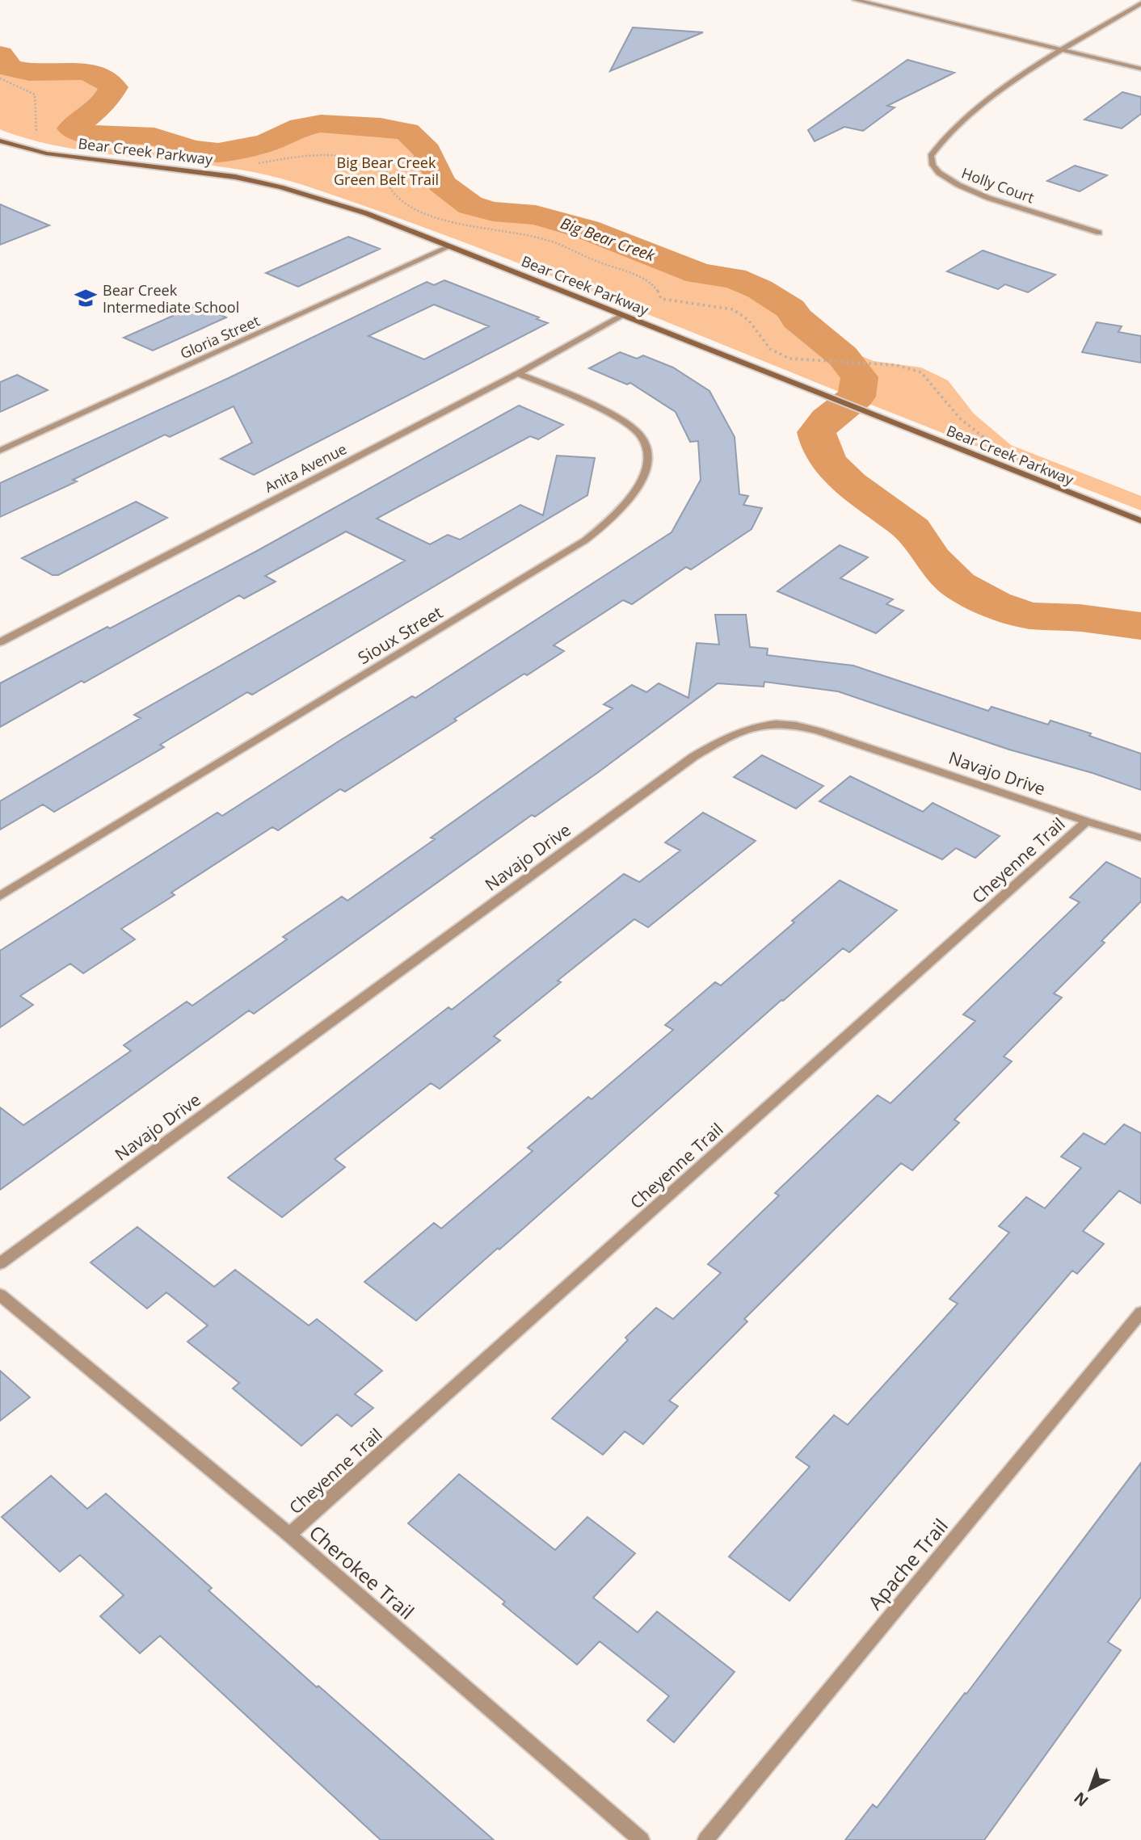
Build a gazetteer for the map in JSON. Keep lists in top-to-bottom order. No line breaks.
{"streets":{"main road":["Bear Creek Parkway"],"street":["Holly Court","Gloria Street","Anita Avenue","Sioux Street","Navajo Drive","Cheyenne Trail","Apache Trail","Cherokee Trail"]},"crossings":[["Bear Creek Parkway","Gloria Street"],["Bear Creek Parkway","Anita Avenue"],["Anita Avenue","Sioux Street"],["Navajo Drive","Cheyenne Trail"],["Cheyenne Trail","Cherokee Trail"]],"water":["Big Bear Creek"],"parks":["Big Bear Creek Green Belt Trail"],"places":{"school or university":["Bear Creek Intermediate School"]},"north":"bottom left"}
